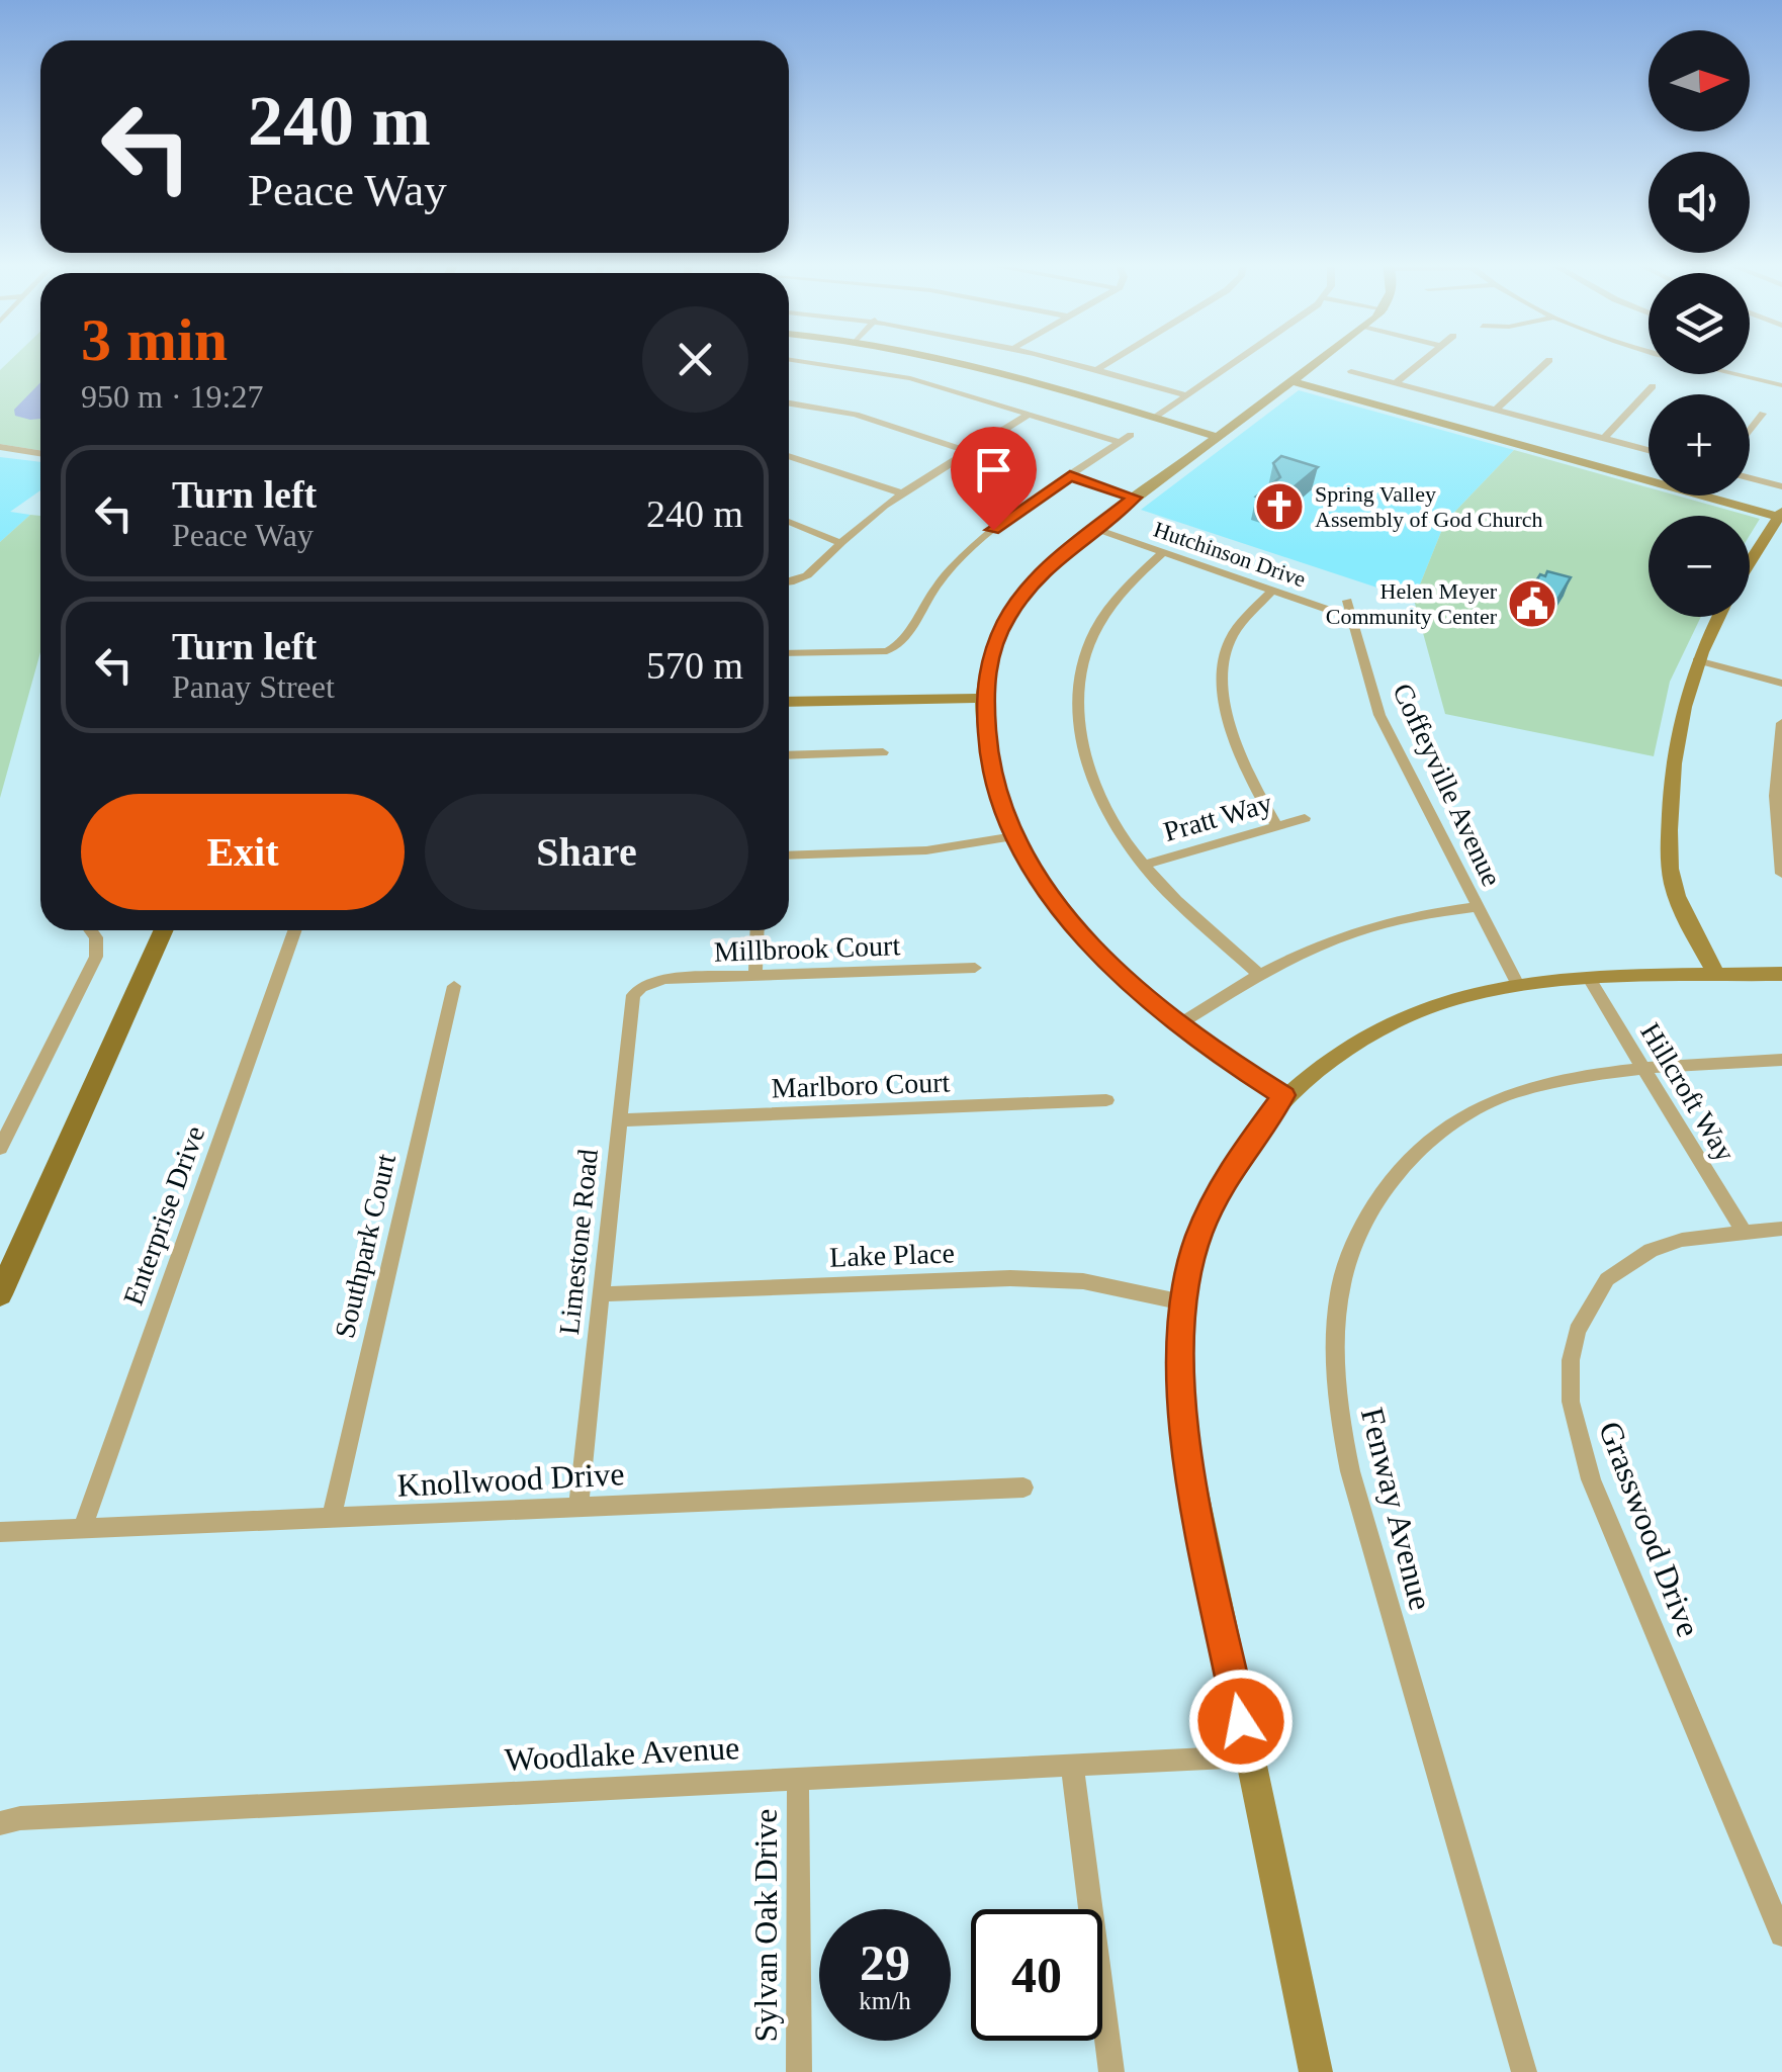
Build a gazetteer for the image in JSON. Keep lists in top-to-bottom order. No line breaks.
{"streets":{"street":["Hutchinson Drive","Coffeyville Avenue","Pratt Way","Millbrook Court","Marlboro Court","Hillcroft Way","Enterprise Drive","Limestone Road","Southpark Court","Lake Place","Knollwood Drive","Fenway Avenue","Grasswood Drive","Woodlake Avenue","Sylvan Oak Drive"]},"crossings":[["Hutchinson Drive","Coffeyville Avenue"],["Millbrook Court","Limestone Road"],["Marlboro Court","Limestone Road"],["Hillcroft Way","Fenway Avenue"],["Hillcroft Way","Grasswood Drive"],["Enterprise Drive","Knollwood Drive"],["Limestone Road","Lake Place"],["Limestone Road","Knollwood Drive"],["Southpark Court","Knollwood Drive"],["Woodlake Avenue","Sylvan Oak Drive"]],"places":{"church":["Spring Valley Assembly of God Church"],"public building":["Helen Meyer Community Center"]},"north":"right","page":{"map_buttons":["+","−"],"turn":["240 m","Peace Way"],"heading":["3 min","950 m · 19:27"],"list":[{"name":"Turn left","note":"Peace Way","value":"240 m"},{"name":"Turn left","note":"Panay Street","value":"570 m"}],"buttons":["Exit","Share"],"speed":"29 km/h","limit":"40"}}
